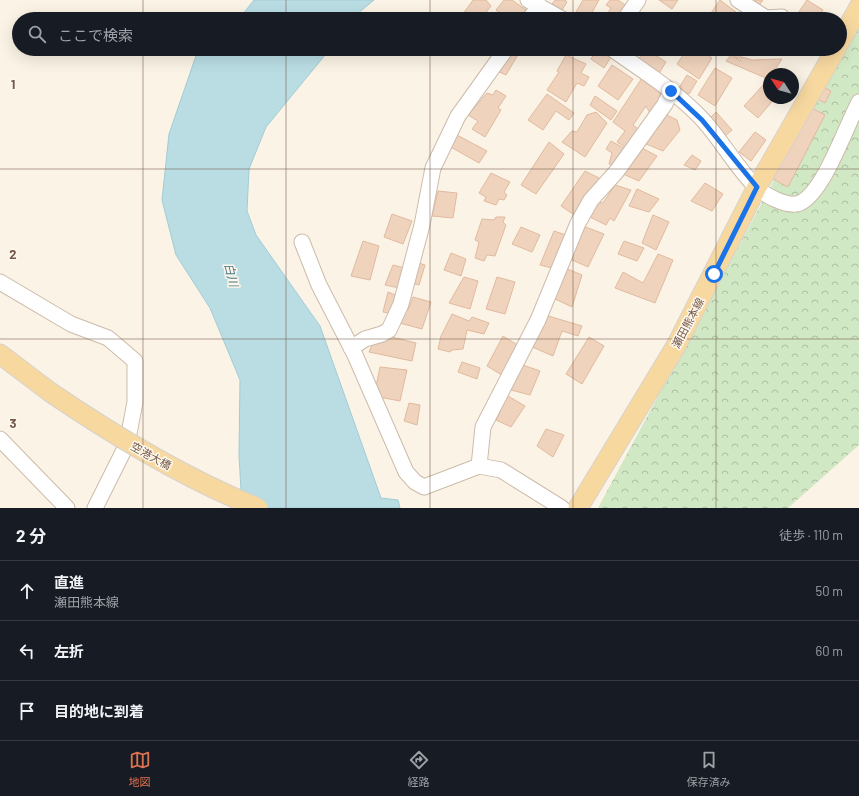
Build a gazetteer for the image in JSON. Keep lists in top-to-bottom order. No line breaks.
{"streets":{"main road":["瀬田熊本線","空港大橋"]},"water":["白川"],"north":"top left","page":{"search":"ここで検索","heading":["2 分","徒歩 · 110 m"],"list":[["直進","瀬田熊本線","50 m"],["左折","60 m"],"目的地に到着"],"nav":["地図","経路","保存済み"]},"grid":{"rows":["1","2","3"]}}
